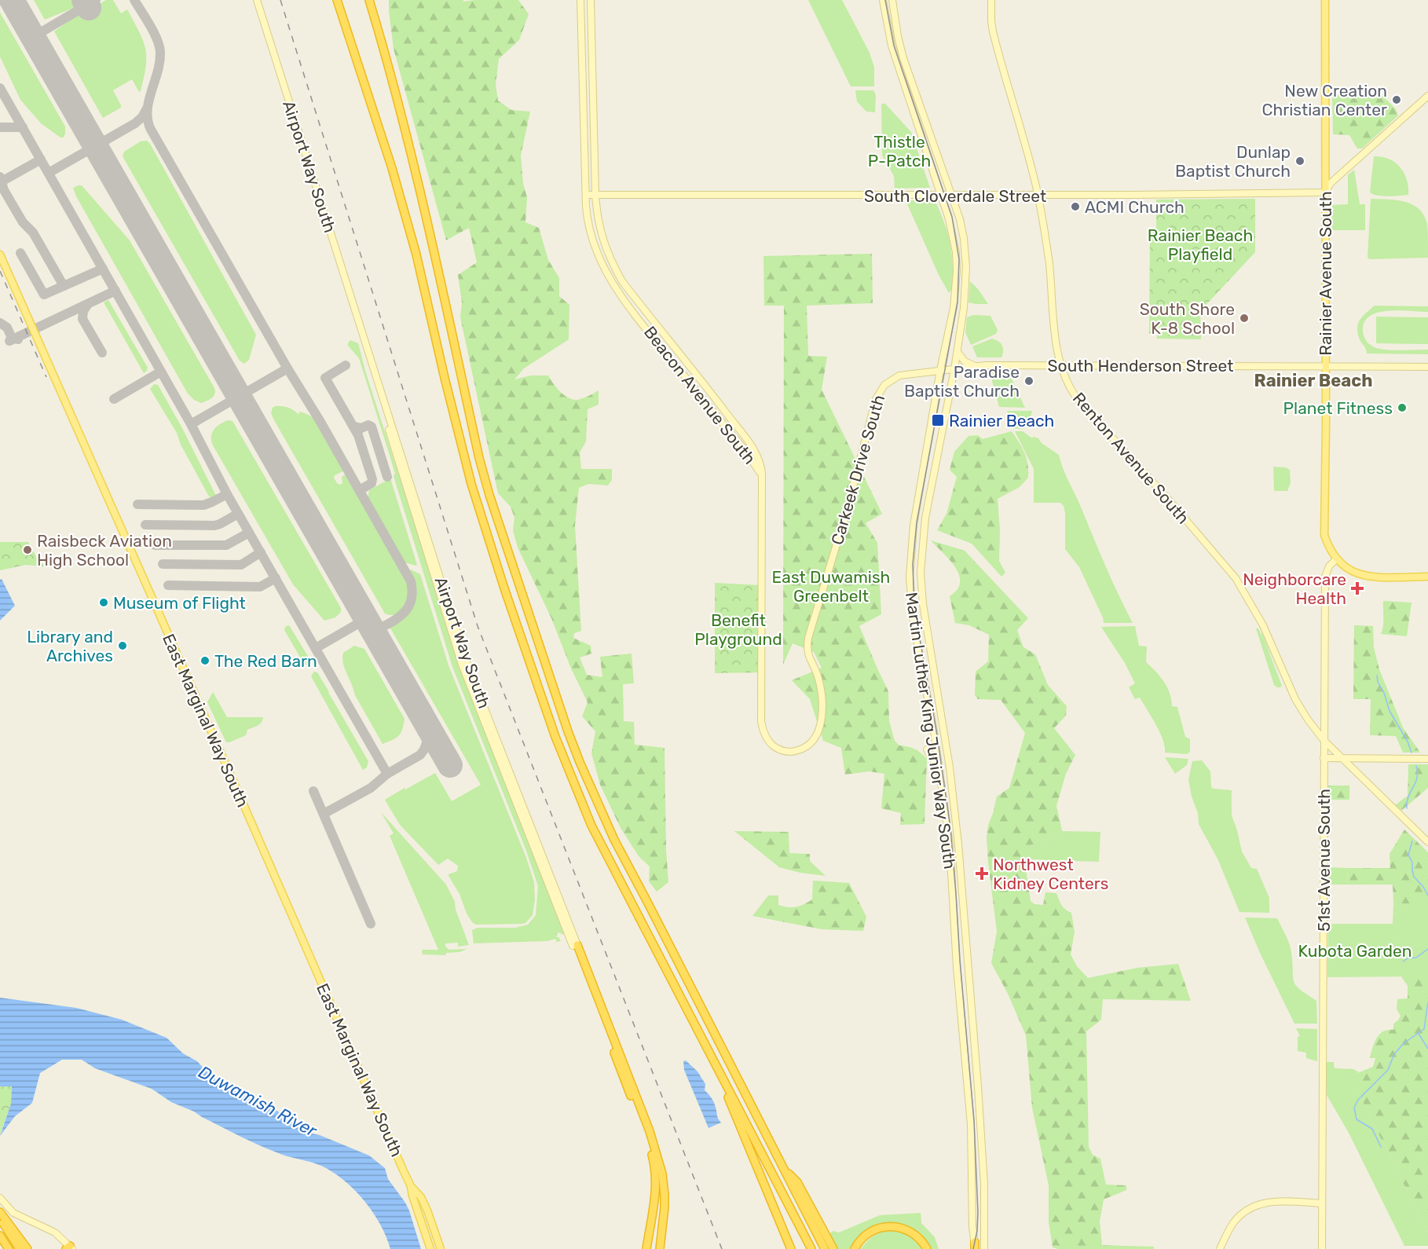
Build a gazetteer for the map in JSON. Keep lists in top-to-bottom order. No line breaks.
{"streets":{"main road":["Airport Way South","South Cloverdale Street","Rainier Avenue South","South Henderson Street","Beacon Avenue South","Renton Avenue South","Carkeek Drive South","East Marginal Way South","Martin Luther King Junior Way South","51st Avenue South"]},"crossings":[["South Cloverdale Street","Rainier Avenue South"],["South Cloverdale Street","Beacon Avenue South"],["South Cloverdale Street","Renton Avenue South"],["South Cloverdale Street","Martin Luther King Junior Way South"],["Rainier Avenue South","South Henderson Street"],["Rainier Avenue South","51st Avenue South"],["South Henderson Street","Renton Avenue South"],["South Henderson Street","Carkeek Drive South"],["South Henderson Street","Martin Luther King Junior Way South"],["Beacon Avenue South","Carkeek Drive South"],["Renton Avenue South","51st Avenue South"]],"districts":["Rainier Beach"],"water":["Duwamish River"],"parks":["Thistle P-Patch","Rainier Beach Playfield","East Duwamish Greenbelt","Benefit Playground","Kubota Garden"],"places":{"other":["New Creation Christian Center","Dunlap Baptist Church","ACMI Church","South Shore K-8 School","Paradise Baptist Church","Planet Fitness","Raisbeck Aviation High School","Museum of Flight","Library and Archives","The Red Barn"],"transit":["Rainier Beach"],"health":["Neighborcare Health","Northwest Kidney Centers"]}}
